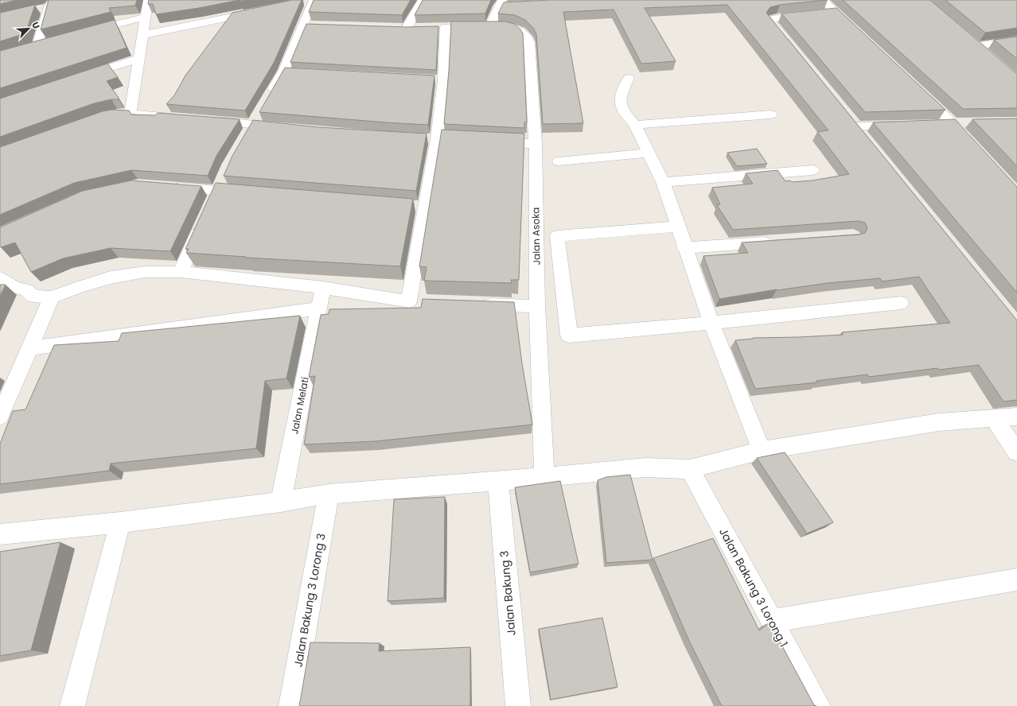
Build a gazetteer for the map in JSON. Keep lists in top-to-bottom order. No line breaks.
{"streets":{"street":["Jalan Asoka","Jalan Melati","Jalan Bakung 3 Lorong 1","Jalan Bakung 3","Jalan Bakung 3 Lorong 3"]},"north":"top right"}
